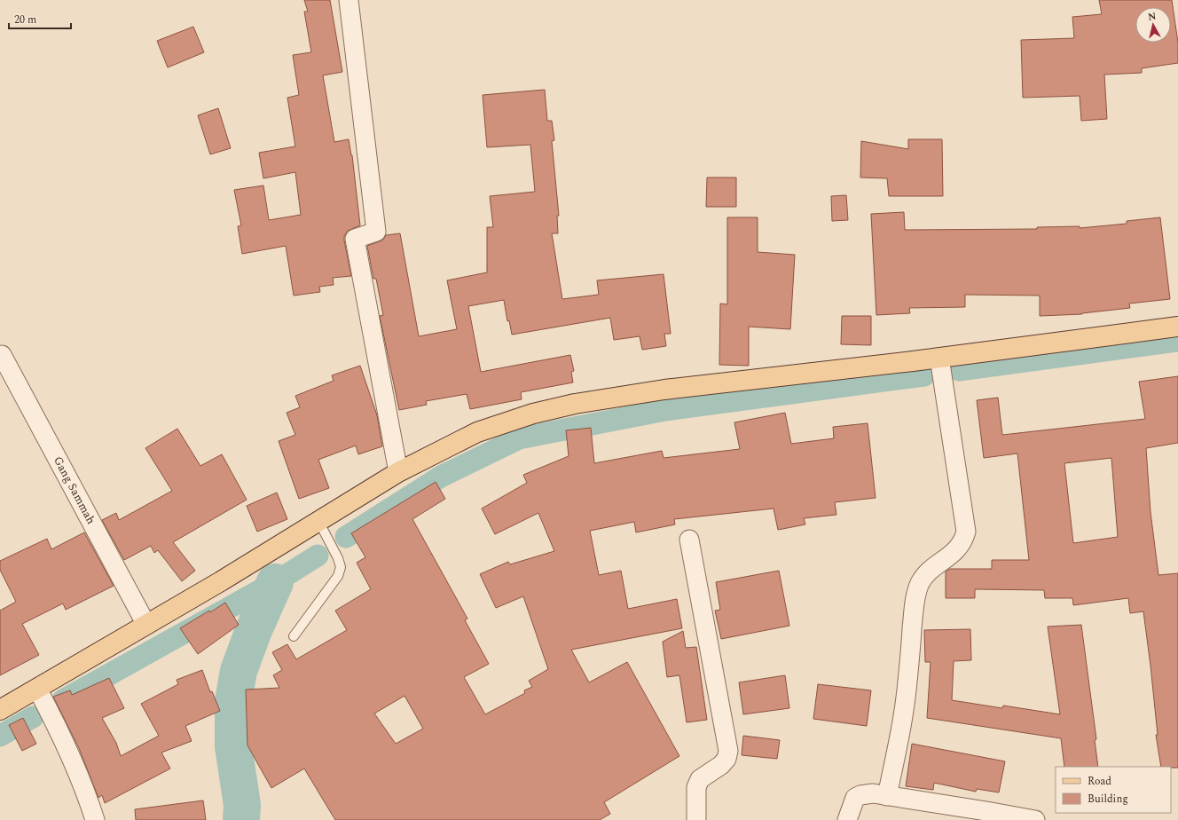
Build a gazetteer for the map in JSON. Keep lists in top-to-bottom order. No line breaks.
{"streets":{"street":["Gang Sammah"]},"legend":["Road","Building"],"scale_bar":"20 m","north":"top"}
